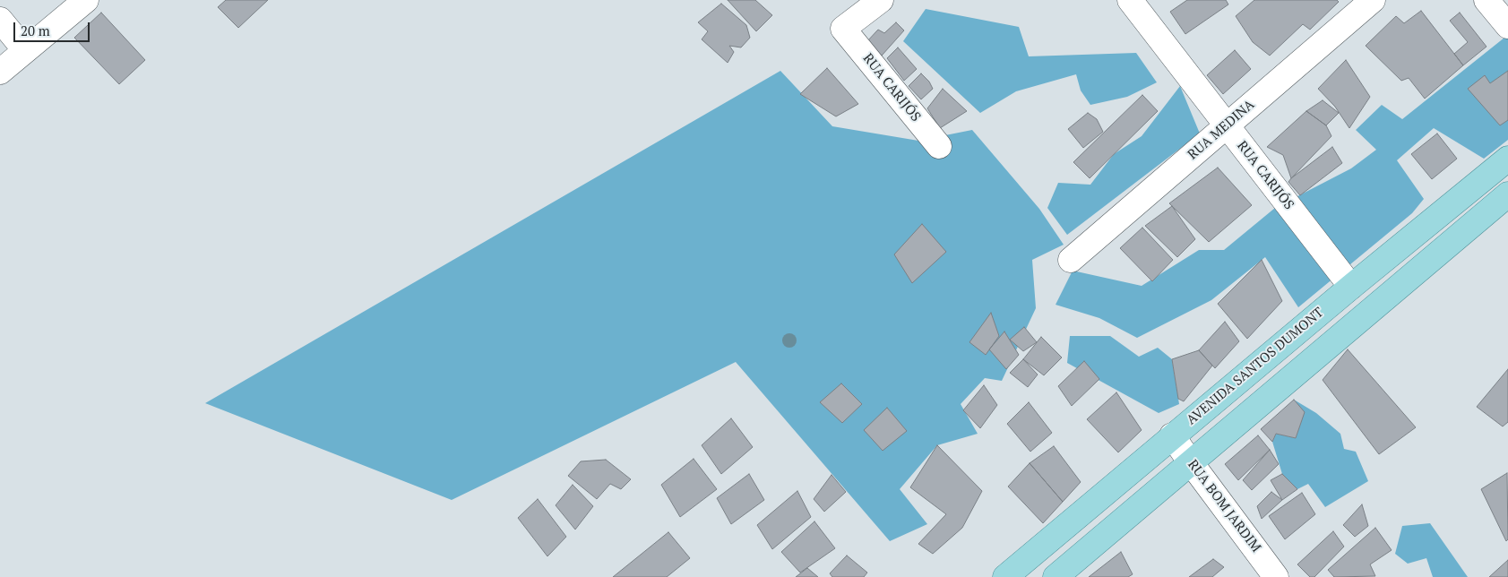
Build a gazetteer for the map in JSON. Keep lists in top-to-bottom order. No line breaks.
{"streets":{"main road":["AVENIDA SANTOS DUMONT"],"street":["RUA CARIJÓS","RUA MEDINA","RUA BOM JARDIM"]},"crossings":[["RUA CARIJÓS","RUA MEDINA"],["RUA CARIJÓS","AVENIDA SANTOS DUMONT"],["AVENIDA SANTOS DUMONT","RUA BOM JARDIM"]],"scale_bar":"20 m"}
